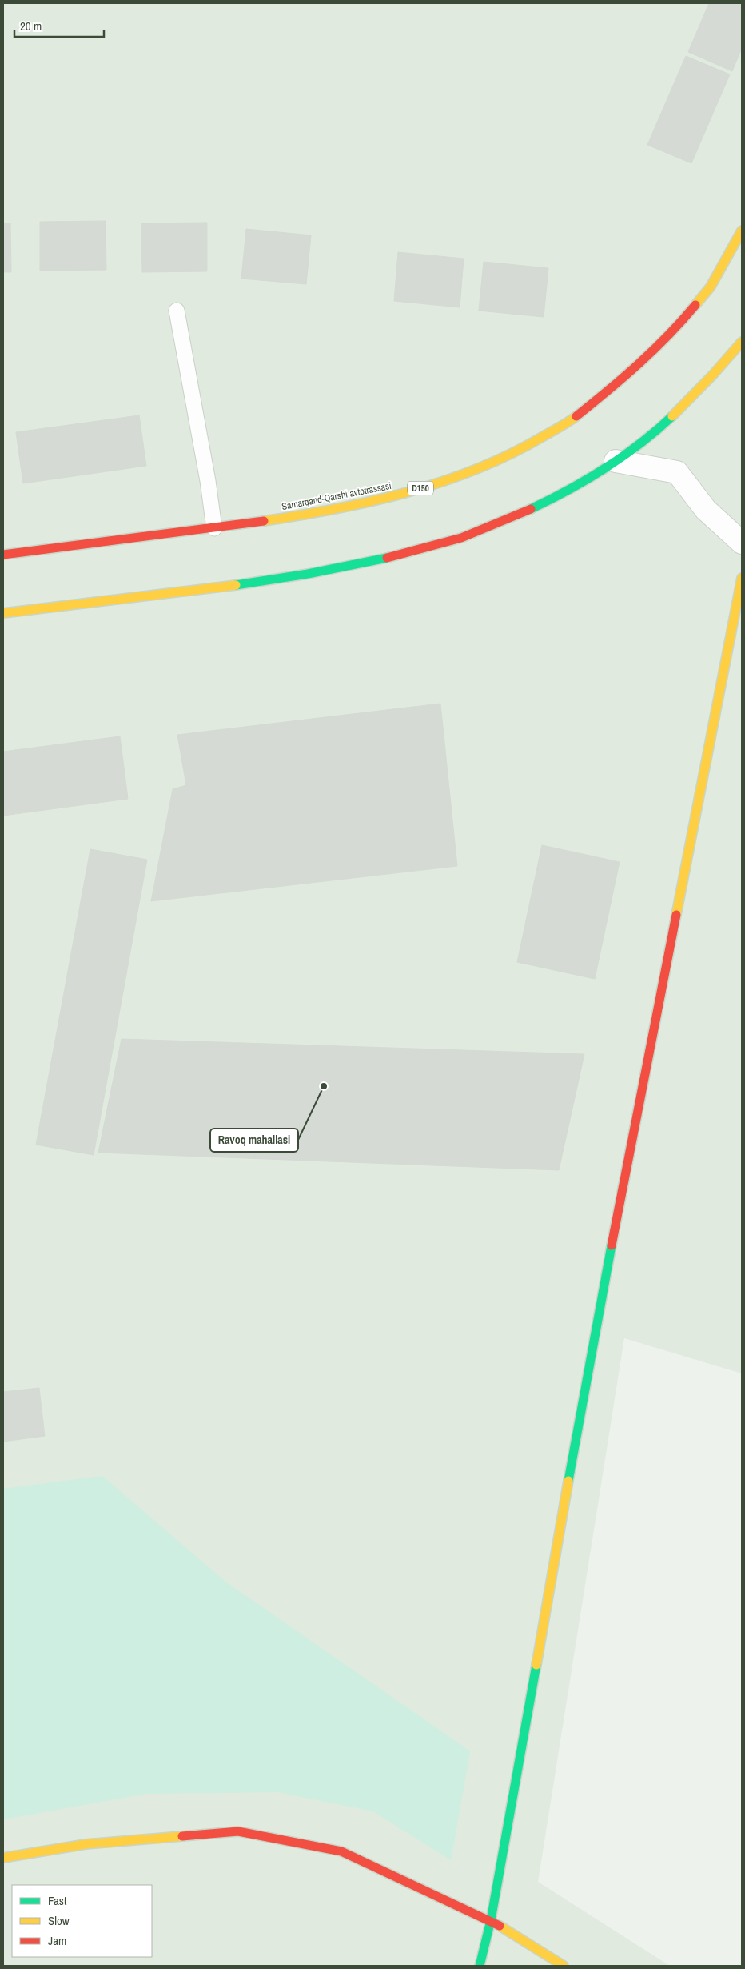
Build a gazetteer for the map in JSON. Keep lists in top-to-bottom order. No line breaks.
{"streets":{"street":["D150","Samarqand-Qarshi avtotrassasi"]},"places":["Ravoq mahallasi"],"legend":["Fast","Slow","Jam"],"scale_bar":"20 m"}
